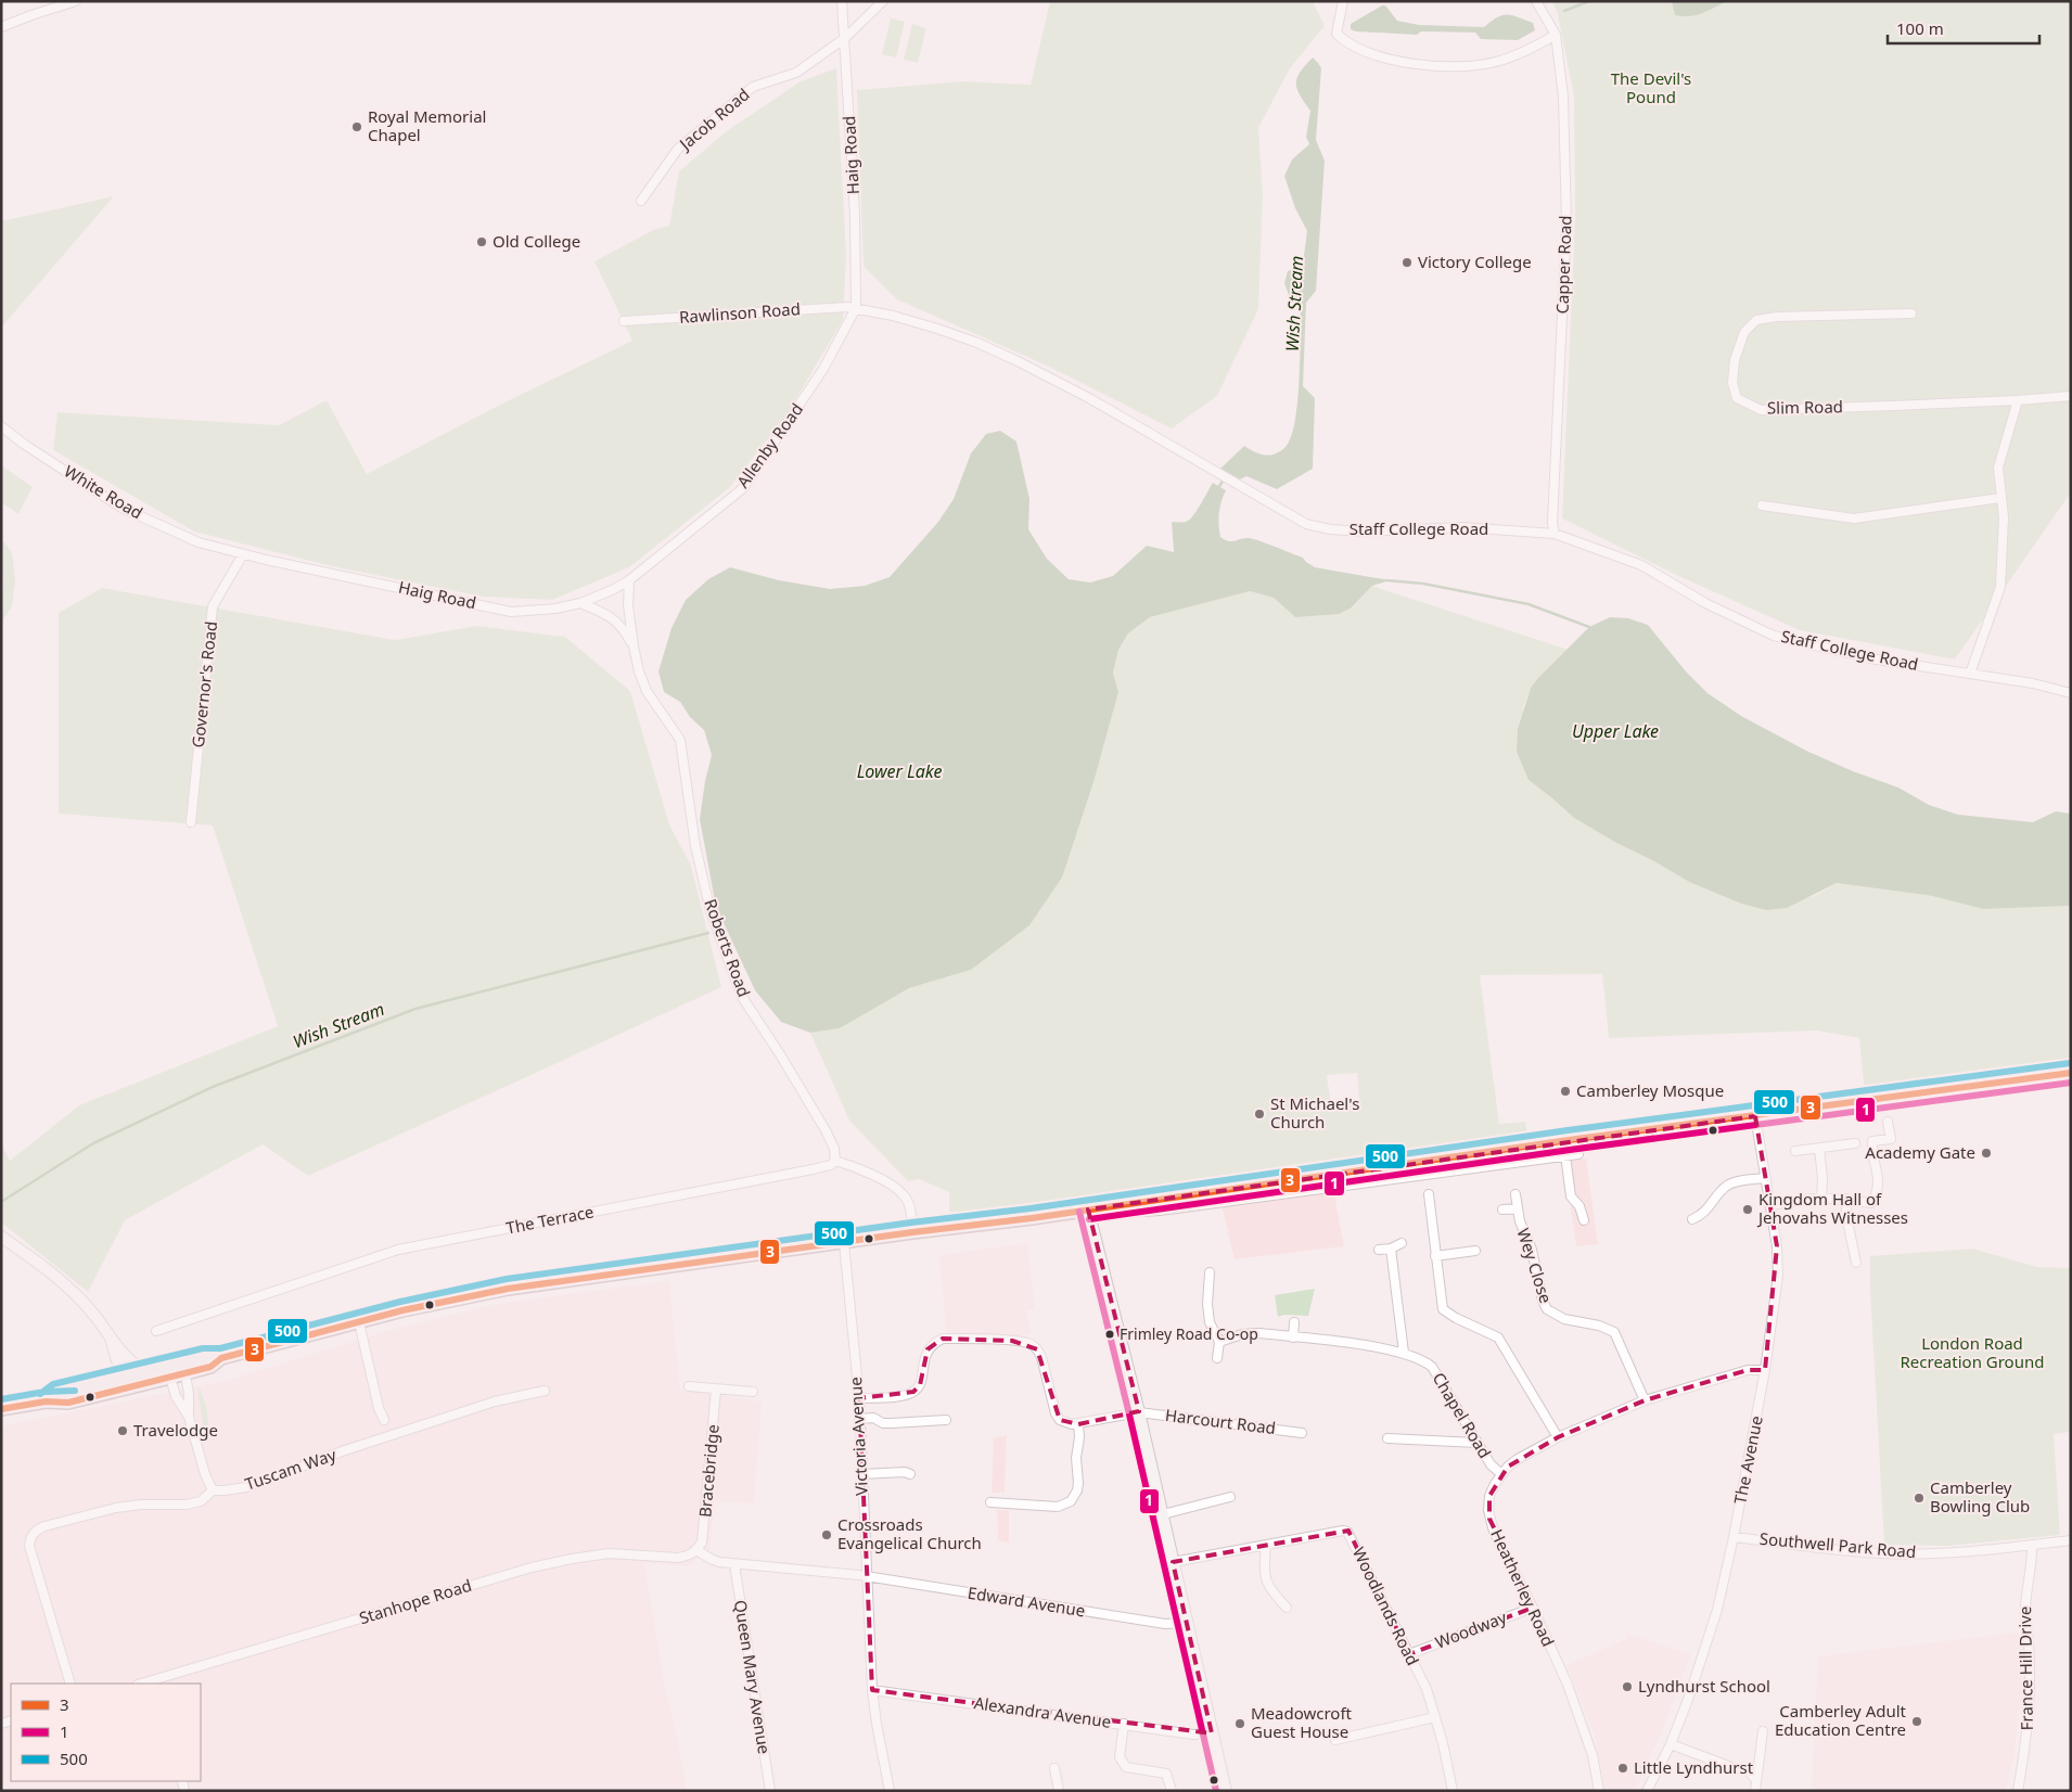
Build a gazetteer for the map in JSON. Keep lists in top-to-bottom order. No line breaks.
{"streets":{"street":["Jacob Road","Haig Road","Capper Road","Rawlinson Road","Slim Road","Allenby Road","White Road","Staff College Road","Governor's Road","Roberts Road","The Terrace","Wey Close","Chapel Road","Harcourt Road","Victoria Avenue","The Avenue","Tuscam Way","Bracebridge","Southwell Park Road","Heatherley Road","Stanhope Road","Edward Avenue","Woodlands Road","Woodway","France Hill Drive","Queen Mary Avenue","Alexandra Avenue"]},"crossings":[["Jacob Road","Haig Road"],["Haig Road","Rawlinson Road"],["Haig Road","Allenby Road"],["Haig Road","White Road"],["Haig Road","Staff College Road"],["Haig Road","Governor's Road"],["Capper Road","Staff College Road"],["Rawlinson Road","Allenby Road"],["Rawlinson Road","Staff College Road"],["Allenby Road","Staff College Road"],["White Road","Governor's Road"],["Roberts Road","The Terrace"],["Wey Close","Heatherley Road"],["Chapel Road","Heatherley Road"],["Victoria Avenue","Edward Avenue"],["Victoria Avenue","Alexandra Avenue"],["The Avenue","Southwell Park Road"],["The Avenue","Heatherley Road"],["Bracebridge","Stanhope Road"],["Southwell Park Road","France Hill Drive"],["Heatherley Road","Woodway"],["Woodlands Road","Woodway"]],"water":["Wish Stream","Upper Lake","Lower Lake"],"parks":["The Devil's Pound","London Road Recreation Ground"],"places":["Royal Memorial Chapel","Old College","Victory College","Camberley Mosque","St Michael's Church","Academy Gate","Kingdom Hall of Jehovahs Witnesses","Frimley Road Co-op","Travelodge","Camberley Bowling Club","Crossroads Evangelical Church","Lyndhurst School","Camberley Adult Education Centre","Meadowcroft Guest House","Little Lyndhurst"],"lines":["transit line 500","transit line 3","transit line 1"],"legend":["3","1","500"],"scale_bar":"100 m"}
